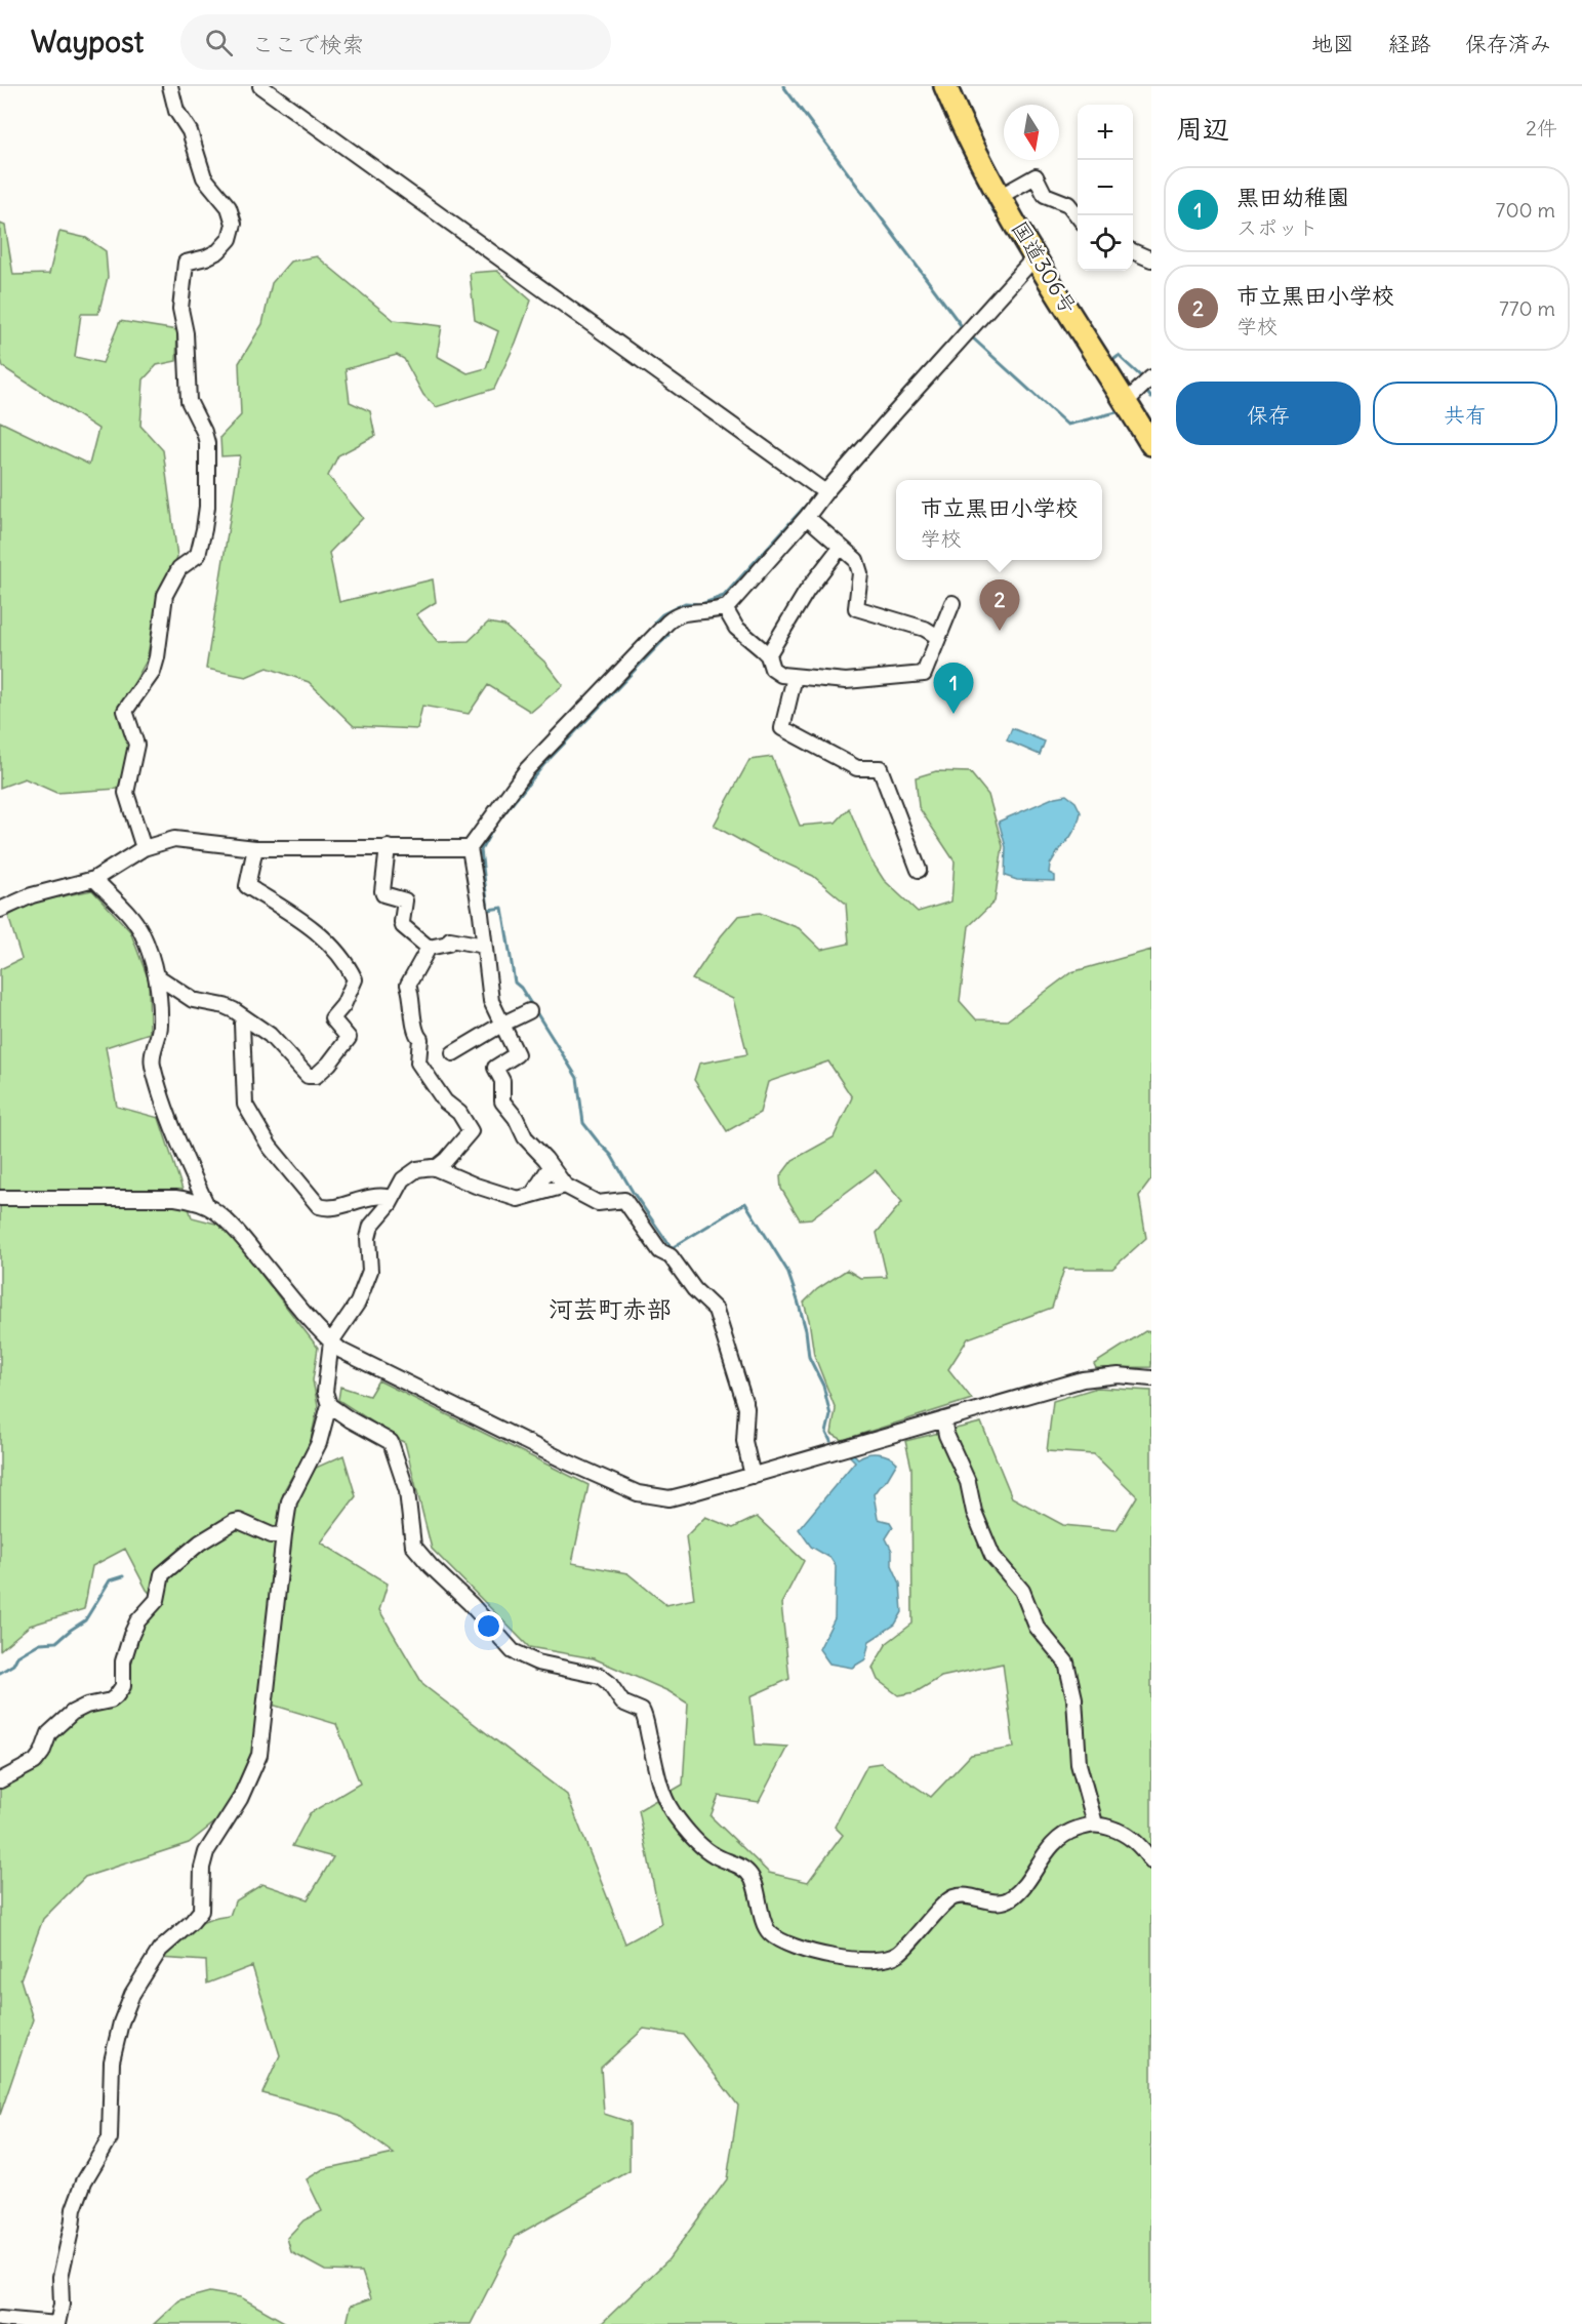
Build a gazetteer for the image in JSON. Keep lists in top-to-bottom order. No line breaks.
{"streets":{"highway":["国道306号"]},"districts":["河芸町赤部"],"north":"bottom","page":{"header":"Waypost","search":"ここで検索","nav":["地図","経路","保存済み"],"heading":["周辺","2件"],"map_buttons":["+","−"],"list":[{"mark":"1","name":"黒田幼稚園","note":"スポット","value":"700 m"},{"mark":"2","name":"市立黒田小学校","note":"学校","value":"770 m"}],"buttons":["保存","共有"],"popup":["市立黒田小学校","学校"],"pins":["2","1"]}}
